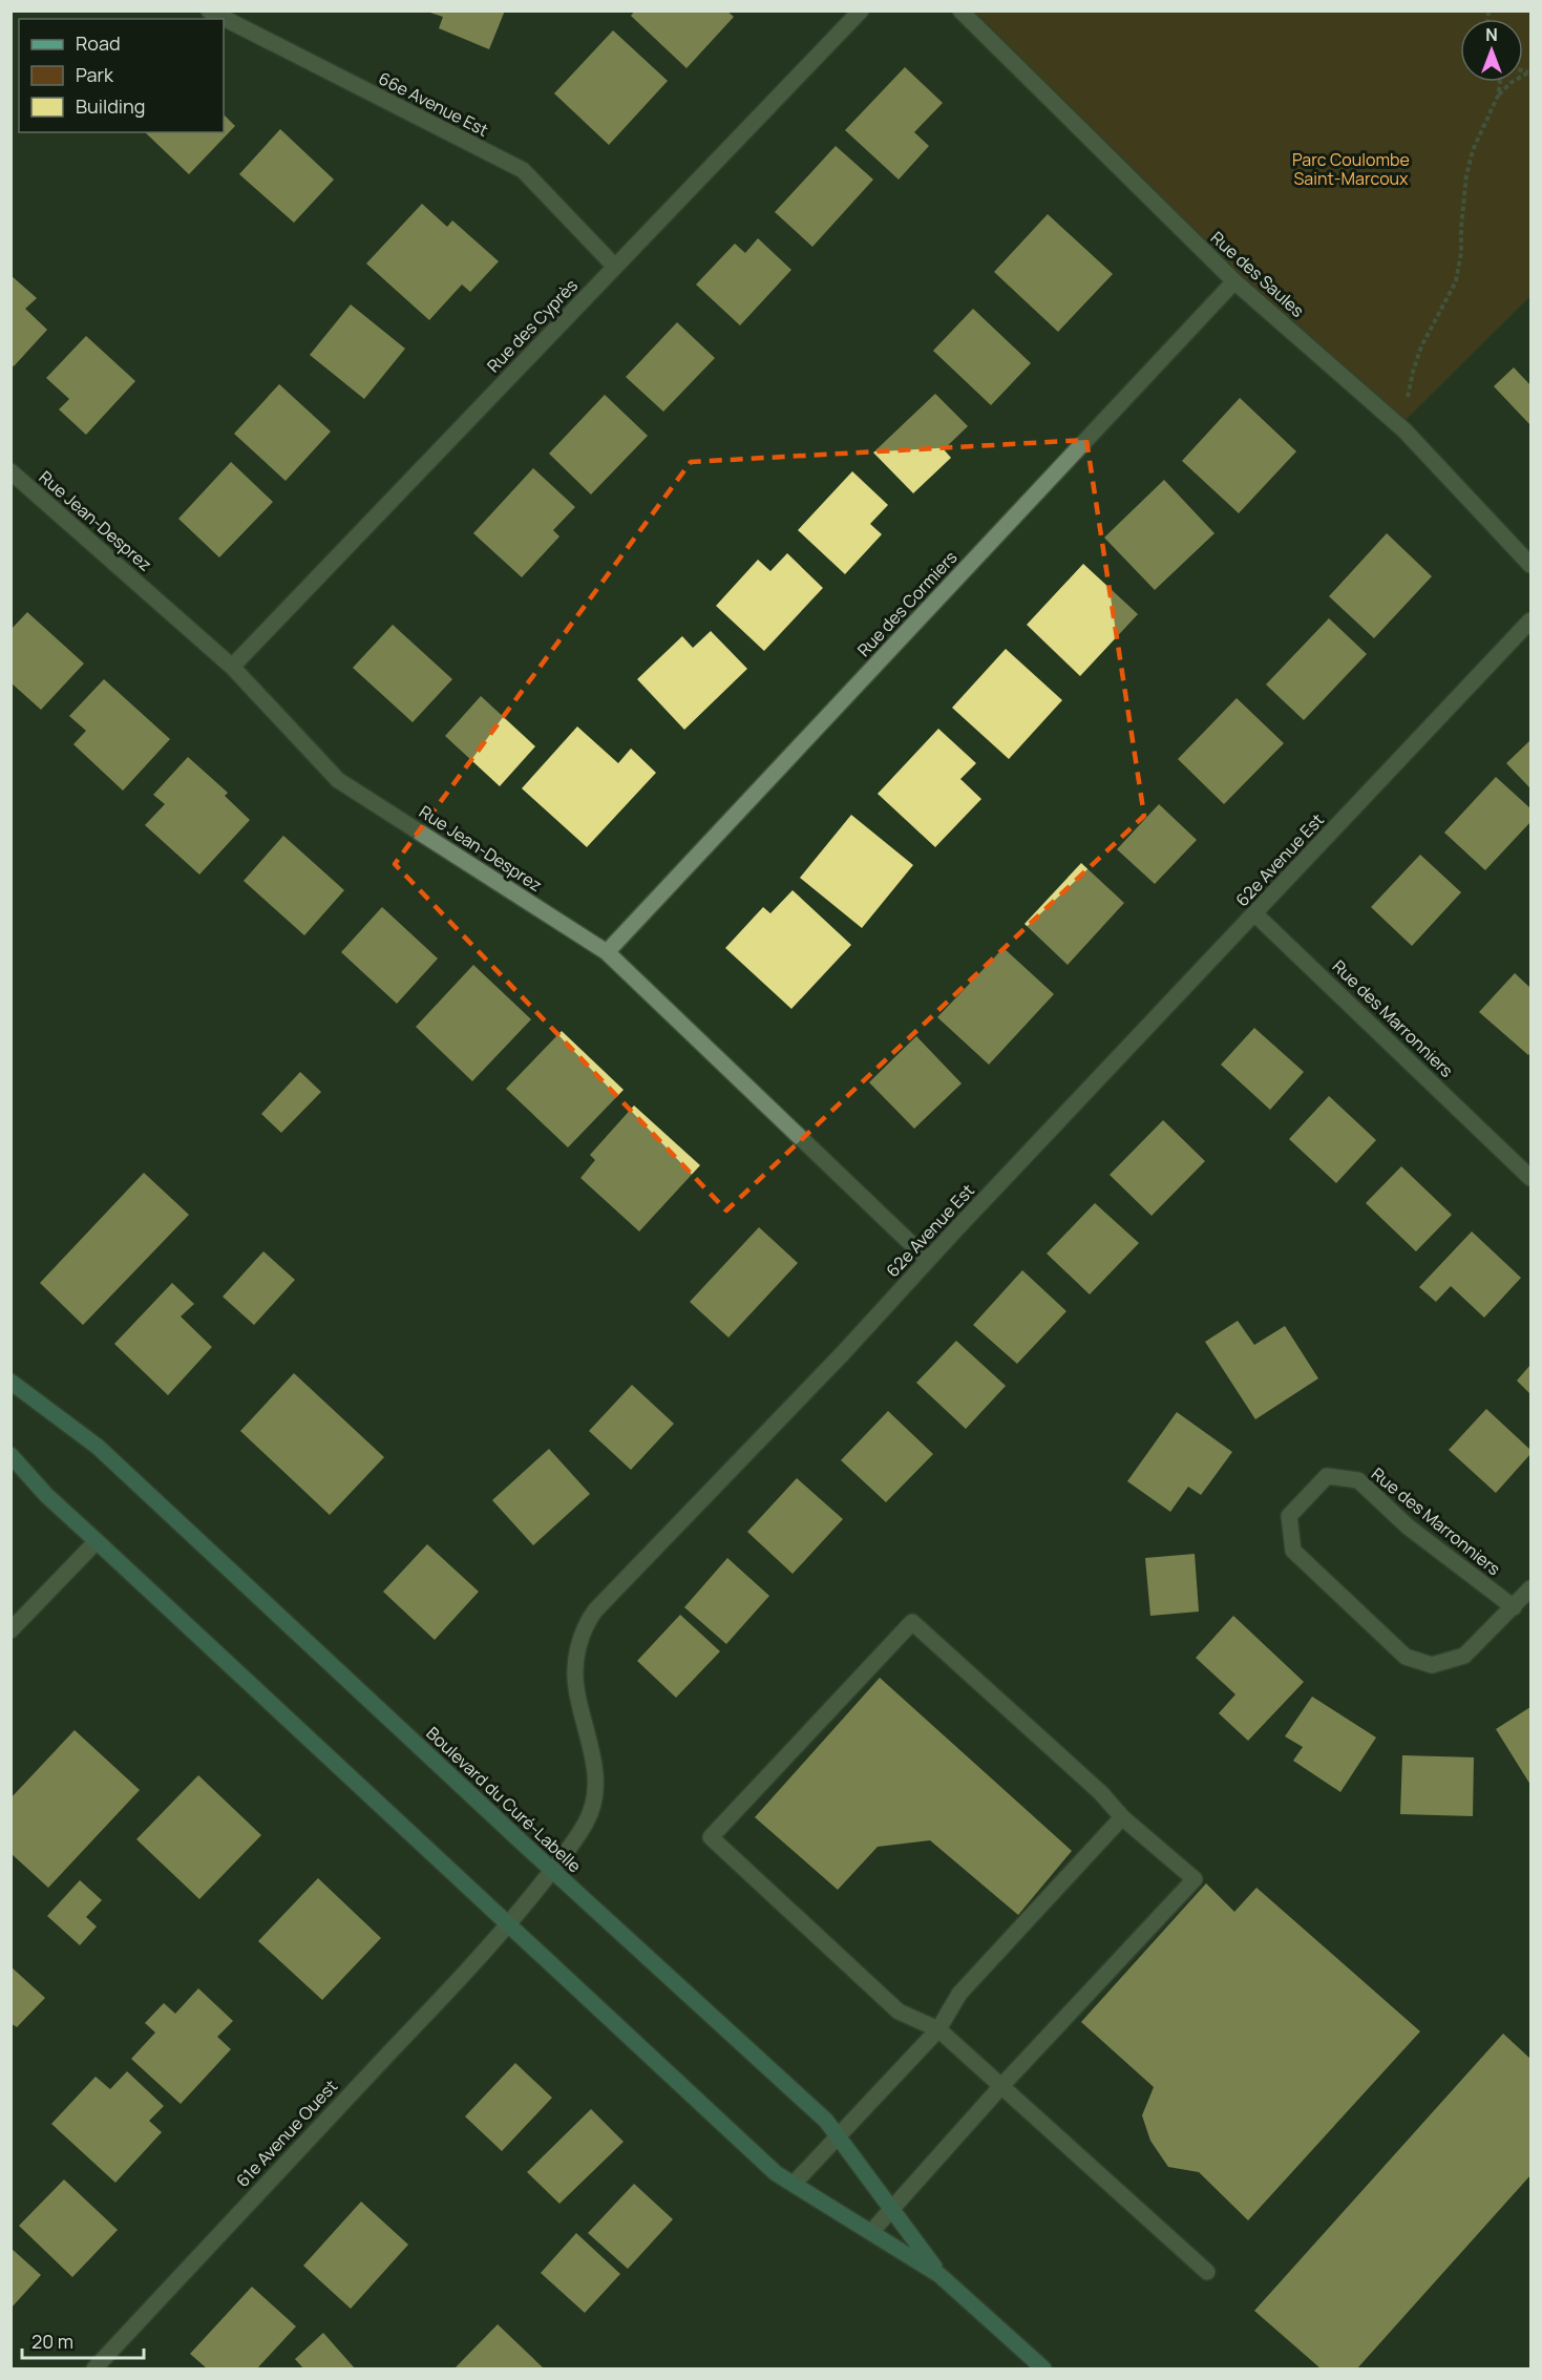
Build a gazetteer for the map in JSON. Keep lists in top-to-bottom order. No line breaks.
{"streets":{"main road":["Boulevard du Curé-Labelle"],"street":["66e Avenue Est","Rue des Saules","Rue des Cyprès","Rue Jean-Desprez","Rue des Cormiers","62e Avenue Est","Rue des Marronniers","61e Avenue Ouest"]},"crossings":[["66e Avenue Est","Rue des Cyprès"],["Rue des Saules","Rue des Cormiers"],["Rue des Cyprès","Rue Jean-Desprez"],["Rue Jean-Desprez","Rue des Cormiers"],["Rue Jean-Desprez","62e Avenue Est"],["62e Avenue Est","Rue des Marronniers"],["62e Avenue Est","Boulevard du Curé-Labelle"],["62e Avenue Est","61e Avenue Ouest"],["Boulevard du Curé-Labelle","61e Avenue Ouest"]],"parks":["Parc Coulombe Saint-Marcoux"],"legend":["Road","Park","Building"],"scale_bar":"20 m","north":"top"}
